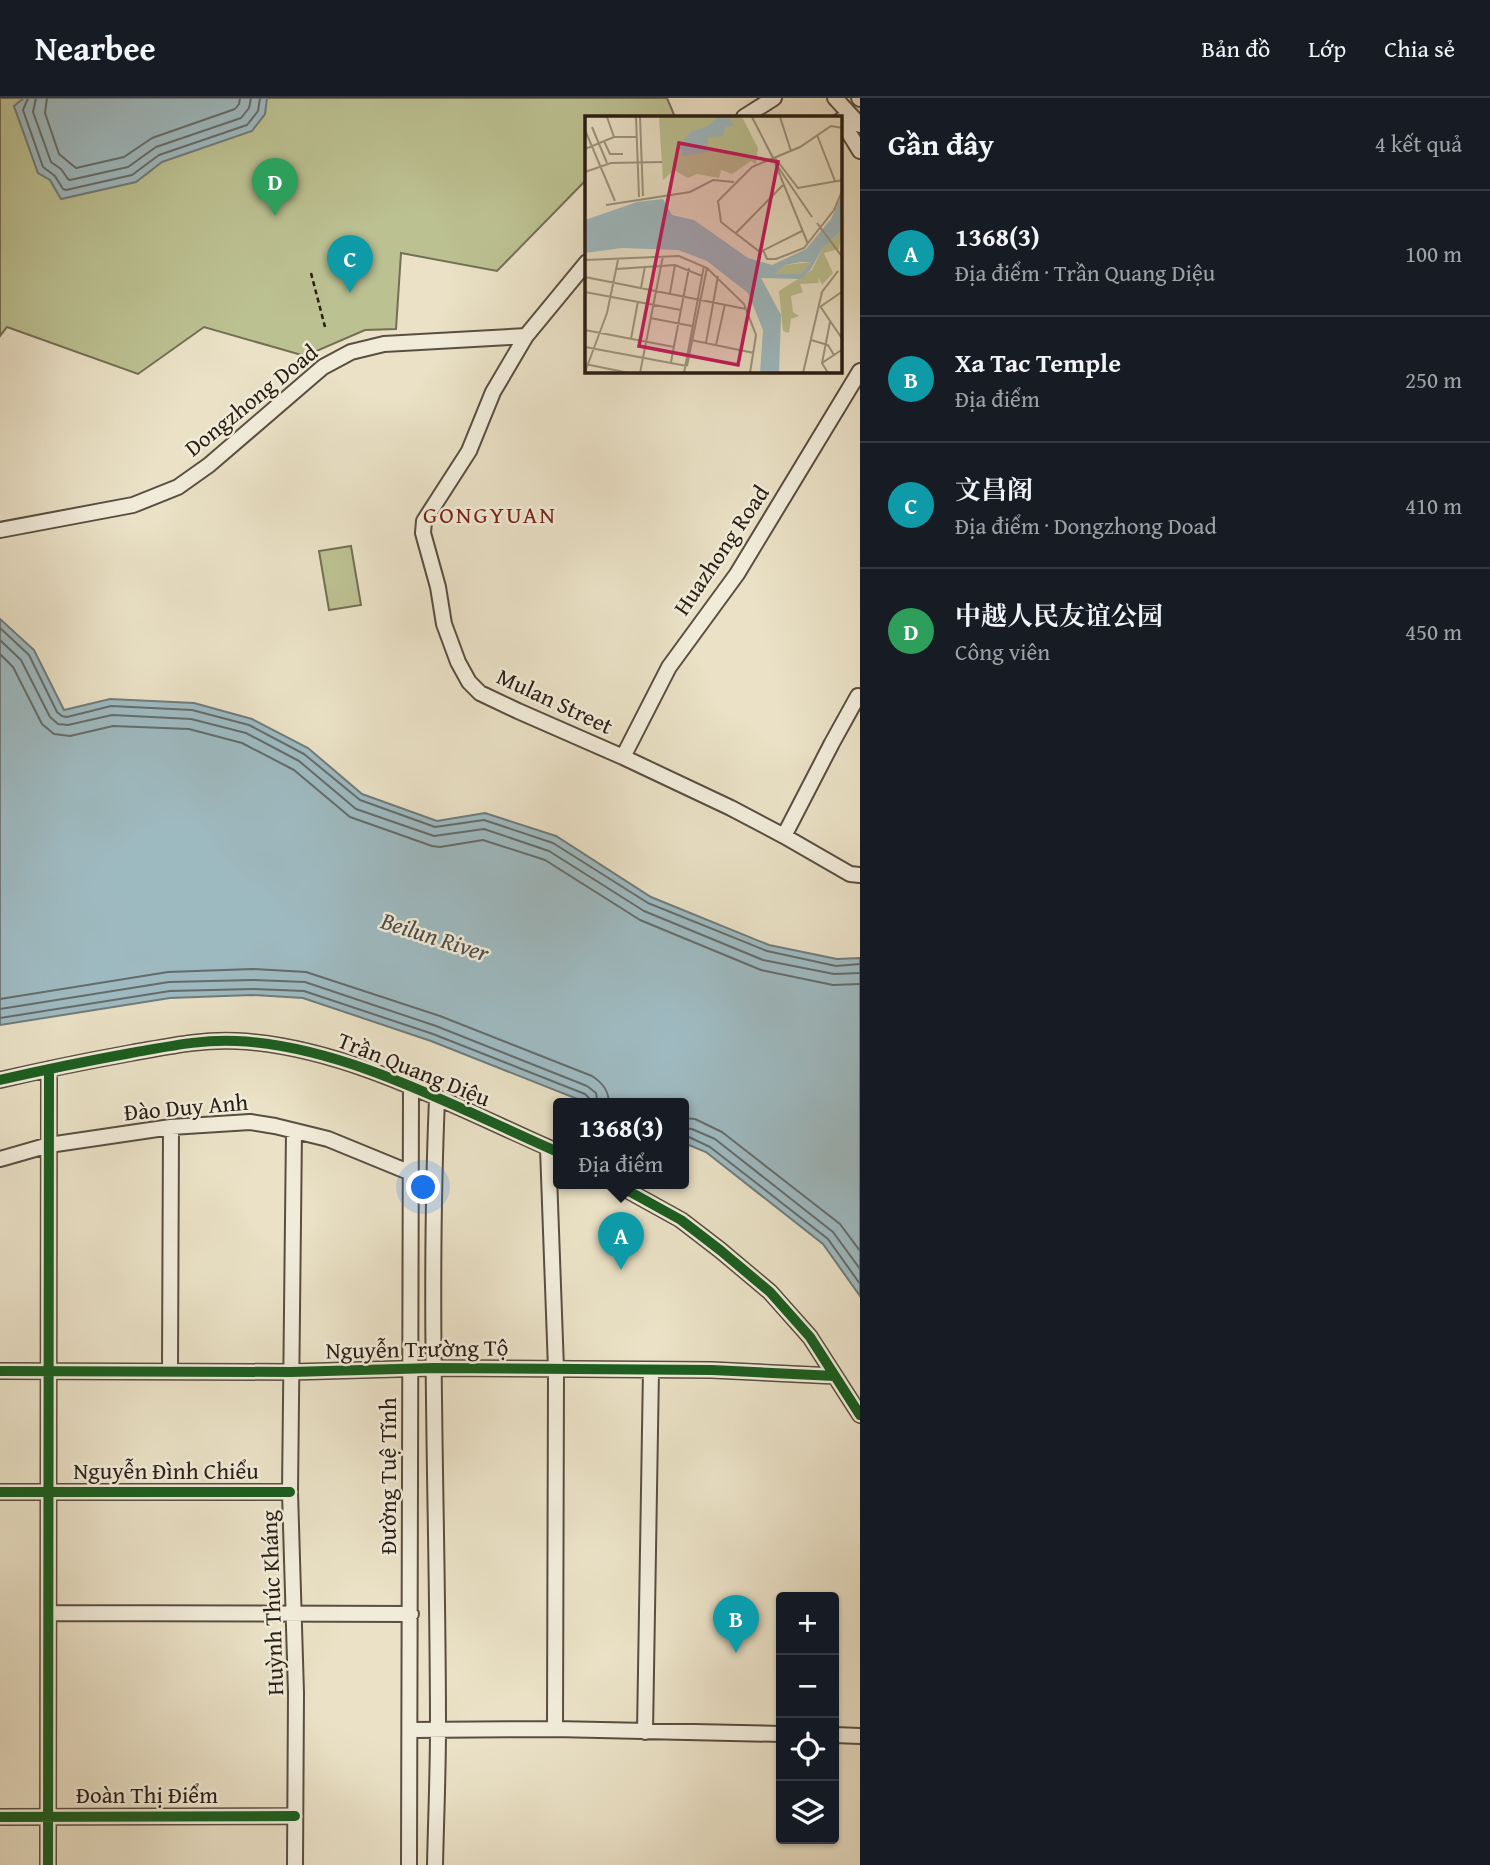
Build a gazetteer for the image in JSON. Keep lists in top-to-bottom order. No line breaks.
{"streets":{"street":["Dongzhong Doad","Huazhong Road","Mulan Street","Trần Quang Diệu","Đào Duy Anh","Nguyễn Trường Tộ","Nguyễn Đình Chiểu","Đường Tuệ Tĩnh","Huỳnh Thúc Kháng","Đoàn Thị Điểm"]},"crossings":[["Dongzhong Doad","Mulan Street"],["Huazhong Road","Mulan Street"],["Trần Quang Diệu","Đường Tuệ Tĩnh"],["Đào Duy Anh","Đường Tuệ Tĩnh"],["Đào Duy Anh","Huỳnh Thúc Kháng"],["Nguyễn Trường Tộ","Đường Tuệ Tĩnh"],["Nguyễn Trường Tộ","Huỳnh Thúc Kháng"],["Nguyễn Đình Chiểu","Huỳnh Thúc Kháng"],["Huỳnh Thúc Kháng","Đoàn Thị Điểm"]],"districts":["GONGYUAN"],"water":["Beilun River"],"page":{"header":"Nearbee","nav":["Bản đồ","Lớp","Chia sẻ"],"heading":["Gần đây","4 kết quả"],"pins":["D","C","A","B"],"list":[{"mark":"A","name":"1368(3)","note":"Địa điểm · Trần Quang Diệu","value":"100 m"},{"mark":"B","name":"Xa Tac Temple","note":"Địa điểm","value":"250 m"},{"mark":"C","name":"文昌阁","note":"Địa điểm · Dongzhong Doad","value":"410 m"},{"mark":"D","name":"中越人民友谊公园","note":"Công viên","value":"450 m"}],"popup":["1368(3)","Địa điểm"],"map_buttons":["+","−"]}}
